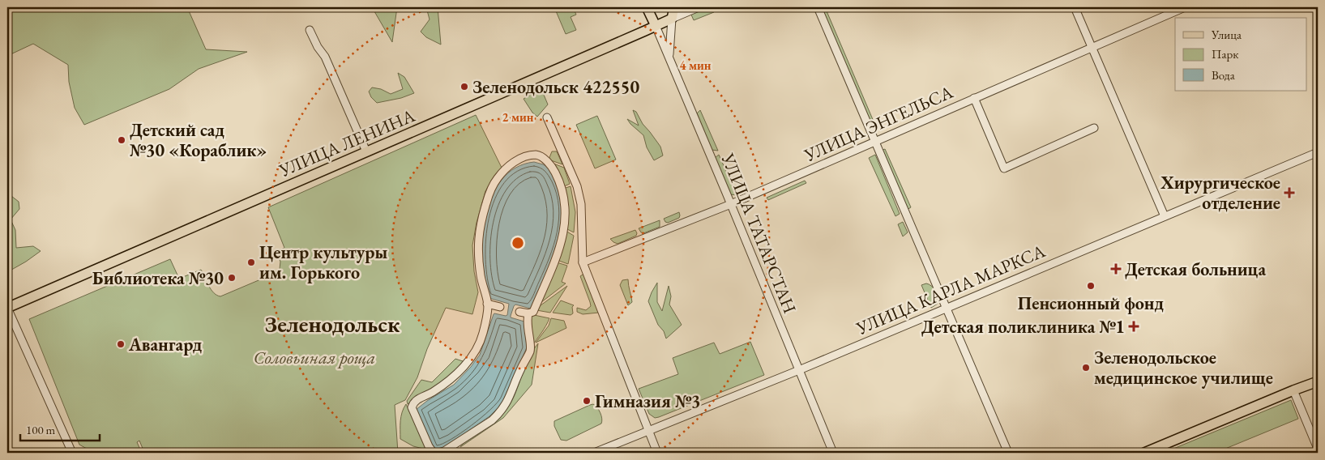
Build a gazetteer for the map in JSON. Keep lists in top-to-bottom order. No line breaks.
{"streets":{"main road":["УЛИЦА ЛЕНИНА"],"street":["УЛИЦА ЭНГЕЛЬСА","УЛИЦА ТАТАРСТАН","УЛИЦА КАРЛА МАРКСА"]},"crossings":[["УЛИЦА ЭНГЕЛЬСА","УЛИЦА ТАТАРСТАН"],["УЛИЦА ЛЕНИНА","УЛИЦА ТАТАРСТАН"],["УЛИЦА ТАТАРСТАН","УЛИЦА КАРЛА МАРКСА"]],"districts":["Зеленодольск"],"parks":["Соловьиная роща"],"places":{"other":["Зеленодольск 422550","Детский сад №30 «Кораблик»","Центр культуры им. Горького","Библиотека №30","Пенсионный фонд","Авангард","Зеленодольское медицинское училище","Гимназия №3"],"health":["Хирургическое отделение","Детская больница","Детская поликлиника №1"]},"legend":["Улица","Парк","Вода"],"scale_bar":"100 m","rings":["4 мин","2 мин"]}
